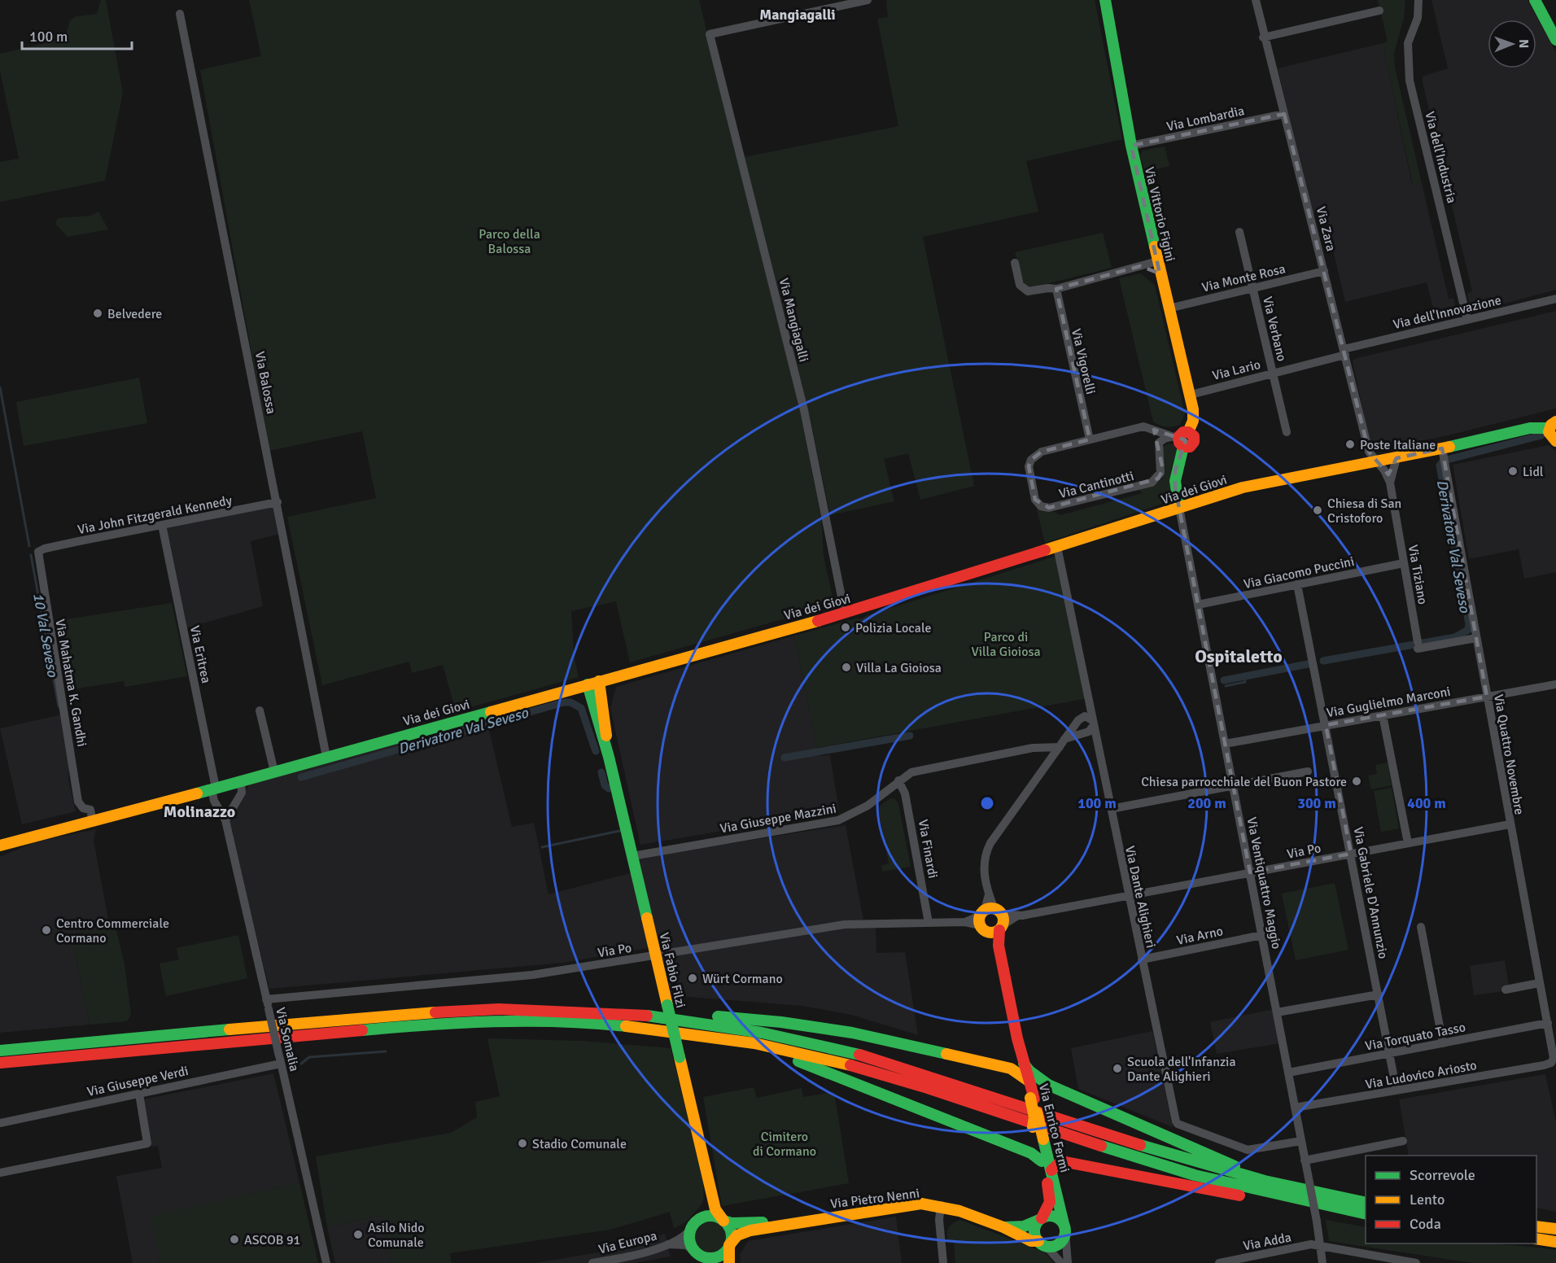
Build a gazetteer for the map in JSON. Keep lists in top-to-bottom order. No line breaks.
{"streets":{"main road":["Via Vittorio Figini","Via dei Giovi","Via Fabio Filzi","Via Enrico Fermi","Via Pietro Nenni"],"street":["Via Lombardia","Via dell'Industria","Via Zara","Via Monte Rosa","Via dell'Innovazione","Via Mangiagalli","Via Verbano","Via Vigorelli","Via Lario","Via Balossa","Via Cantinotti","Via John Fitzgerald Kennedy","Via Giacomo Puccini","Via Tiziano","Via Eritrea","Via Mahatma K. Gandhi","Via Guglielmo Marconi","Via Quattro Novembre","Via Giuseppe Mazzini","Via Finardi","Via Po","Via Ventiquattro Maggio","Via Gabriele D'Annunzio","Via Dante Alighieri","Via Arno","Via Torquato Tasso","Via Somalia","Via Ludovico Ariosto","Via Giuseppe Verdi","Via Adda","Via Europa"]},"crossings":[["Via Lombardia","Via Vittorio Figini"],["Via Lombardia","Via Zara"],["Via dell'Industria","Via dell'Innovazione"],["Via Vittorio Figini","Via Monte Rosa"],["Via Vittorio Figini","Via Lario"],["Via Vittorio Figini","Via Cantinotti"],["Via Zara","Via Monte Rosa"],["Via Zara","Via dell'Innovazione"],["Via Zara","Via Lario"],["Via Zara","Via dei Giovi"],["Via Zara","Via Tiziano"],["Via Monte Rosa","Via Verbano"],["Via dell'Innovazione","Via Lario"],["Via Mangiagalli","Via dei Giovi"],["Via Verbano","Via Lario"],["Via Vigorelli","Via Cantinotti"],["Via Balossa","Via dei Giovi"],["Via Balossa","Via John Fitzgerald Kennedy"],["Via dei Giovi","Via Tiziano"],["Via dei Giovi","Via Eritrea"],["Via dei Giovi","Via Mahatma K. Gandhi"],["Via dei Giovi","Via Quattro Novembre"],["Via dei Giovi","Via Ventiquattro Maggio"],["Via dei Giovi","Via Dante Alighieri"],["Via dei Giovi","Via Fabio Filzi"],["Via dei Giovi","Via Somalia"],["Via John Fitzgerald Kennedy","Via Eritrea"],["Via John Fitzgerald Kennedy","Via Mahatma K. Gandhi"],["Via Giacomo Puccini","Via Tiziano"],["Via Giacomo Puccini","Via Ventiquattro Maggio"],["Via Giacomo Puccini","Via Gabriele D'Annunzio"],["Via Tiziano","Via Quattro Novembre"],["Via Eritrea","Via Somalia"],["Via Guglielmo Marconi","Via Quattro Novembre"],["Via Guglielmo Marconi","Via Ventiquattro Maggio"],["Via Guglielmo Marconi","Via Gabriele D'Annunzio"],["Via Quattro Novembre","Via Po"],["Via Quattro Novembre","Via Torquato Tasso"],["Via Quattro Novembre","Via Ludovico Ariosto"],["Via Giuseppe Mazzini","Via Finardi"],["Via Giuseppe Mazzini","Via Dante Alighieri"],["Via Giuseppe Mazzini","Via Fabio Filzi"],["Via Finardi","Via Po"],["Via Po","Via Ventiquattro Maggio"],["Via Po","Via Gabriele D'Annunzio"],["Via Po","Via Dante Alighieri"],["Via Po","Via Fabio Filzi"],["Via Po","Via Somalia"],["Via Po","Via Enrico Fermi"],["Via Ventiquattro Maggio","Via Dante Alighieri"],["Via Ventiquattro Maggio","Via Arno"],["Via Ventiquattro Maggio","Via Torquato Tasso"],["Via Ventiquattro Maggio","Via Ludovico Ariosto"],["Via Ventiquattro Maggio","Via Adda"],["Via Gabriele D'Annunzio","Via Torquato Tasso"],["Via Gabriele D'Annunzio","Via Ludovico Ariosto"],["Via Dante Alighieri","Via Arno"],["Via Fabio Filzi","Via Pietro Nenni"],["Via Fabio Filzi","Via Europa"],["Via Somalia","Via Giuseppe Verdi"],["Via Enrico Fermi","Via Pietro Nenni"],["Via Pietro Nenni","Via Europa"]],"districts":["Mangiagalli","Ospitaletto","Molinazzo"],"water":["Derivatore Val Seveso","10 Val Seveso"],"parks":["Parco della Balossa","Parco di Villa Gioiosa","Cimitero di Cormano"],"places":["Belvedere","Poste Italiane","Lidl","Chiesa di San Cristoforo","Polizia Locale","Villa La Gioiosa","Chiesa parrocchiale del Buon Pastore","Centro Commerciale Cormano","Würt Cormano","Scuola dell'Infanzia Dante Alighieri","Stadio Comunale","Asilo Nido Comunale","ASCOB 91"],"legend":["Scorrevole","Lento","Coda"],"scale_bar":"100 m","north":"right","rings":["100 m","200 m","300 m","400 m"]}
